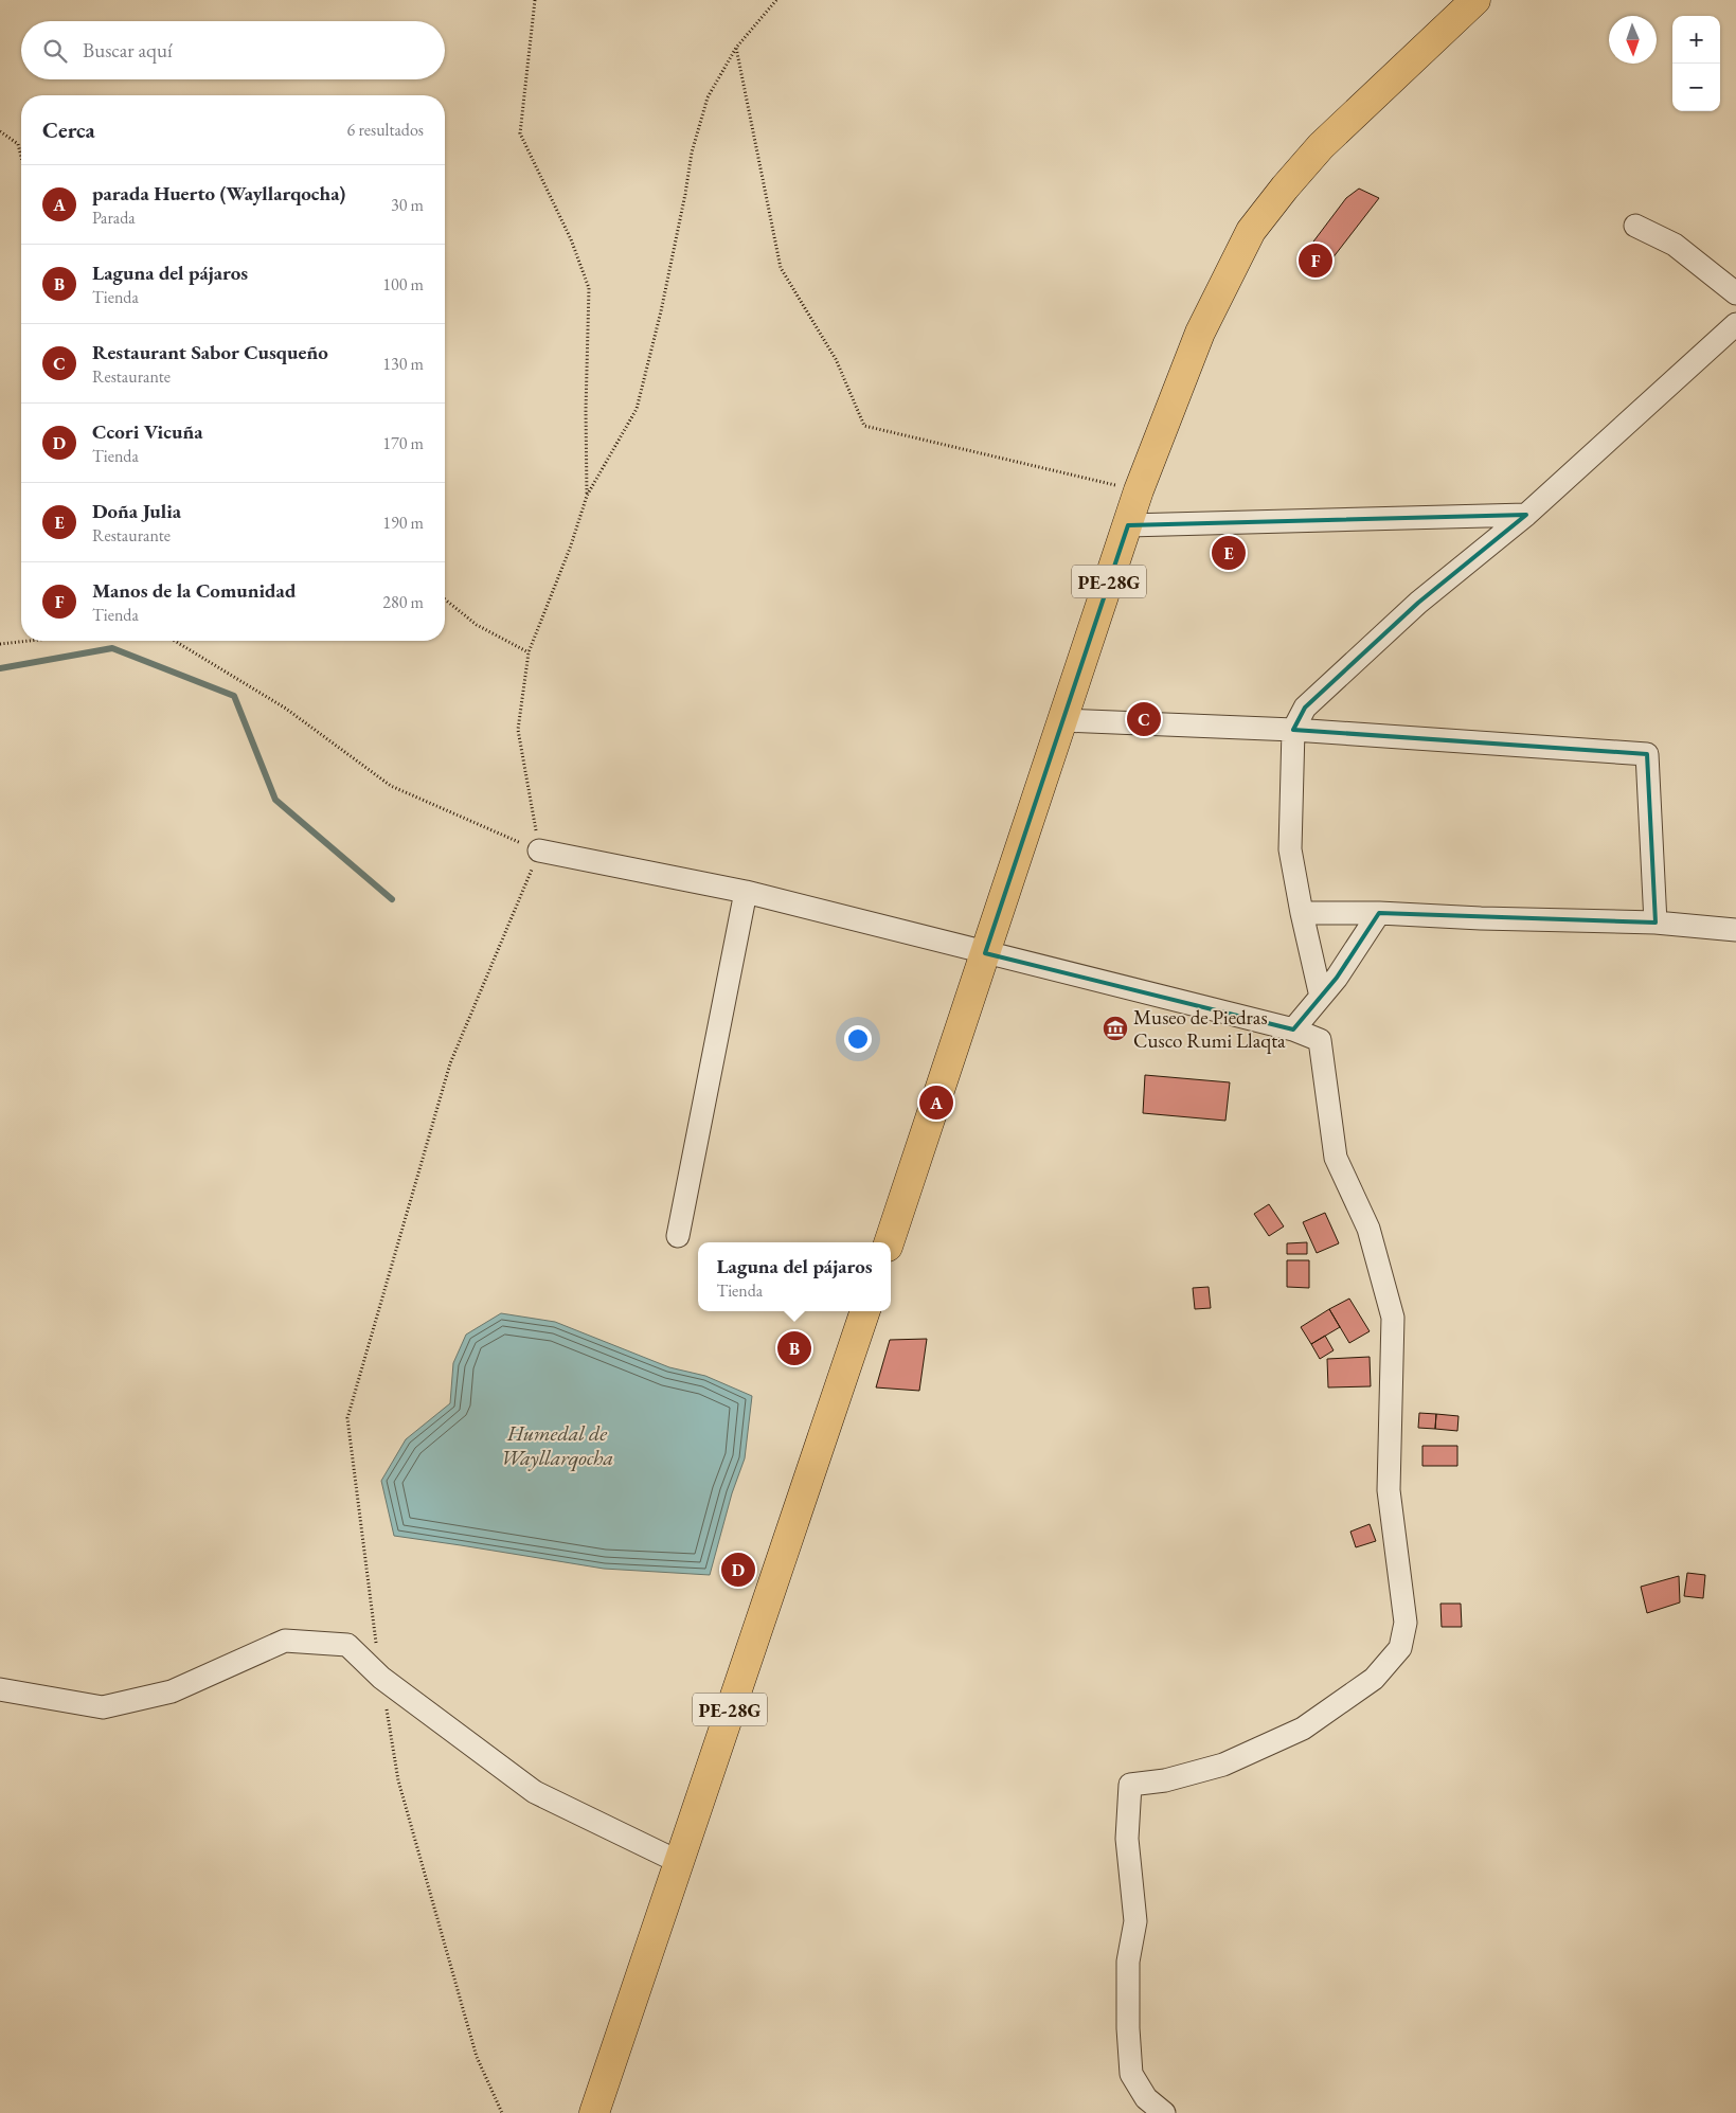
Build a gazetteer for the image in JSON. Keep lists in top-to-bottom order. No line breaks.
{"streets":{"highway":["PE-28G"]},"water":["Humedal de Wayllarqocha"],"places":{"museum":["Museo de Piedras Cusco Rumi Llaqta"]},"north":"bottom","page":{"map_buttons":["+","−"],"search":"Buscar aquí","heading":["Cerca","6 resultados"],"list":[{"mark":"A","name":"parada Huerto (Wayllarqocha)","note":"Parada","value":"30 m"},{"mark":"B","name":"Laguna del pájaros","note":"Tienda","value":"100 m"},{"mark":"C","name":"Restaurant Sabor Cusqueño","note":"Restaurante","value":"130 m"},{"mark":"D","name":"Ccori Vicuña","note":"Tienda","value":"170 m"},{"mark":"E","name":"Doña Julia","note":"Restaurante","value":"190 m"},{"mark":"F","name":"Manos de la Comunidad","note":"Tienda","value":"280 m"}],"pins":["F","E","C","A","B","D"],"popup":["Laguna del pájaros","Tienda"]}}
